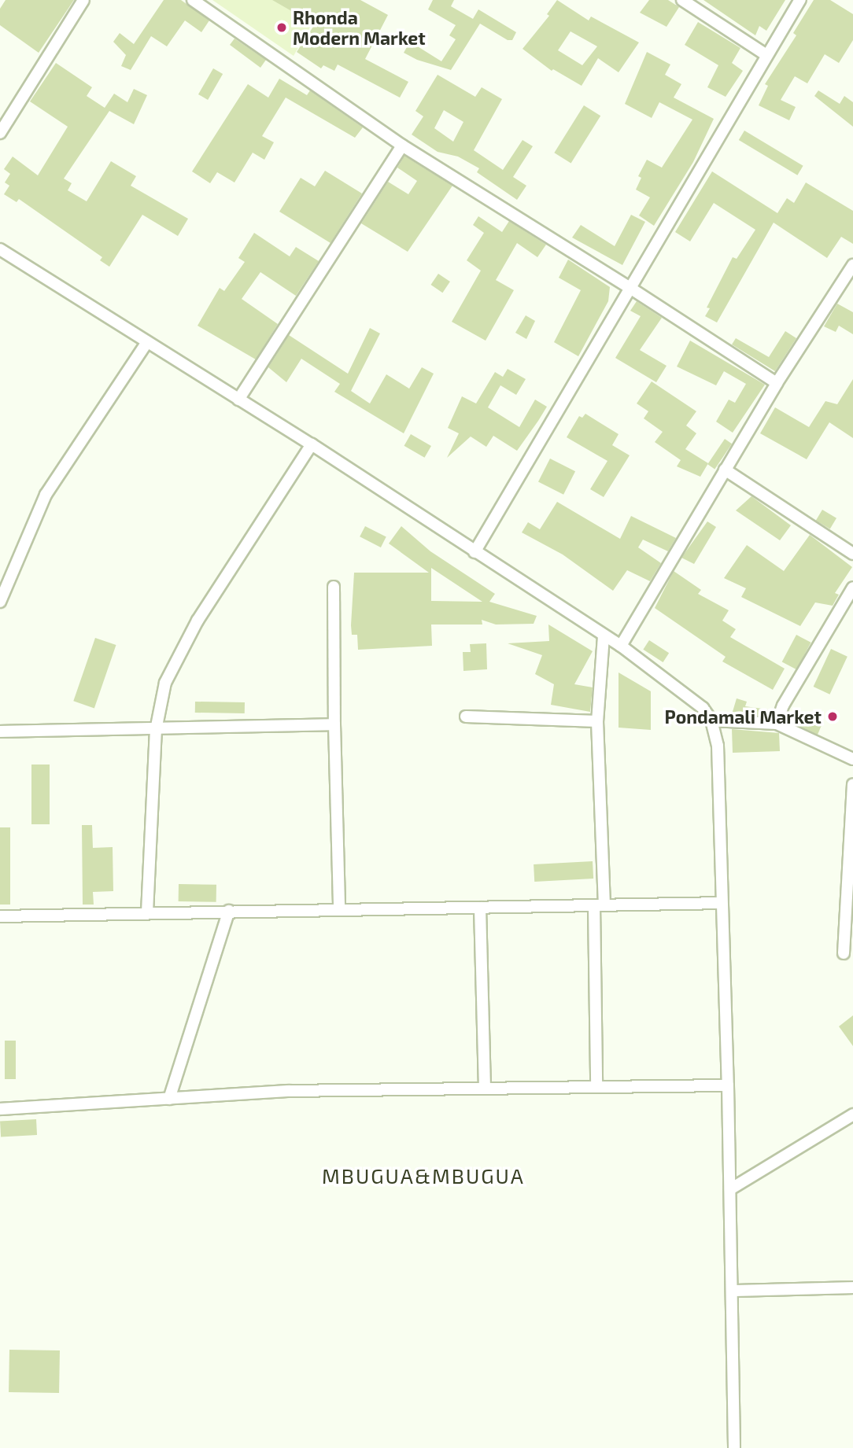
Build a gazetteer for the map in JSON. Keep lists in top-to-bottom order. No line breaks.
{"districts":["MBUGUA&MBUGUA"],"places":["Rhonda Modern Market","Pondamali Market"]}
